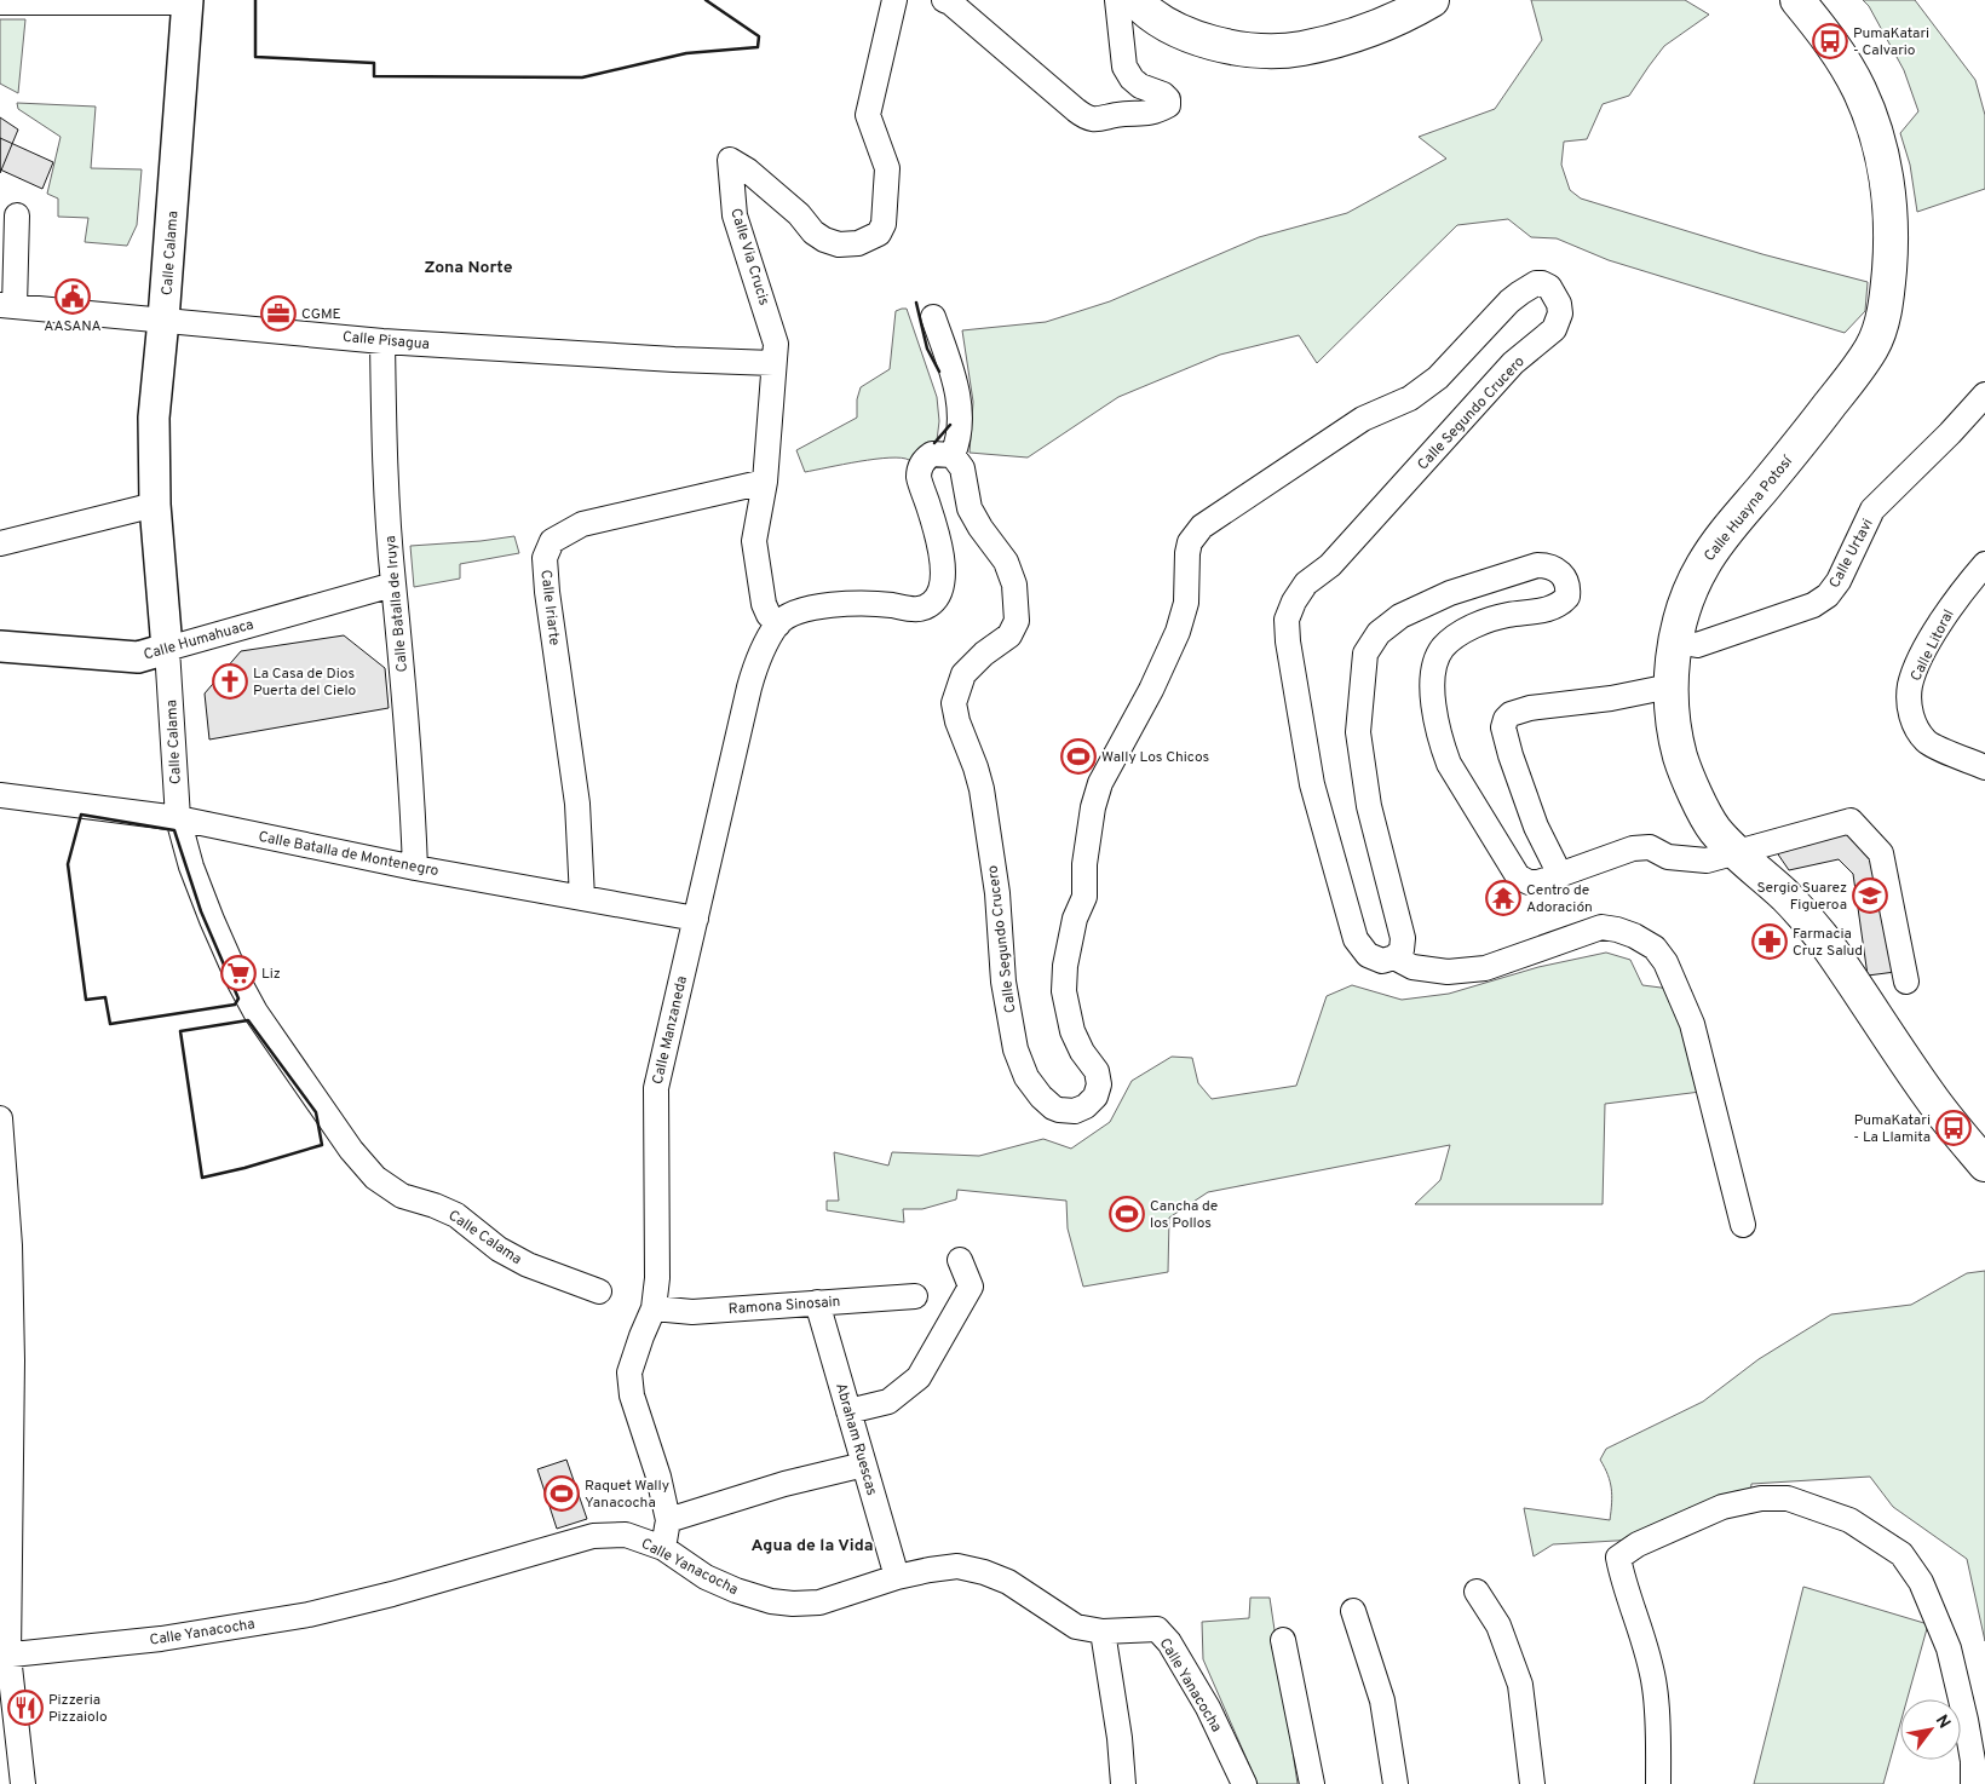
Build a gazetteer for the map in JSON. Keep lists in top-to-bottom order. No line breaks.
{"streets":{"highway":["Calle Huayna Potosí"],"main road":["Calle Calama","Calle Humahuaca"],"street":["Calle Via Crucis","Calle Pisagua","Calle Segundo Crucero","Calle Urtavi","Calle Batalla de Iruya","Calle Iriarte","Calle Litoral","Calle Batalla de Montenegro","Calle Manzaneda","Ramona Sinosain","Abraham Ruescas","Calle Yanacocha"]},"crossings":[["Calle Calama","Calle Pisagua"],["Calle Calama","Calle Humahuaca"],["Calle Calama","Calle Batalla de Montenegro"],["Calle Via Crucis","Calle Pisagua"],["Calle Via Crucis","Calle Iriarte"],["Calle Via Crucis","Calle Manzaneda"],["Calle Pisagua","Calle Batalla de Iruya"],["Calle Huayna Potosí","Calle Urtavi"],["Calle Batalla de Iruya","Calle Humahuaca"],["Calle Batalla de Iruya","Calle Batalla de Montenegro"],["Calle Iriarte","Calle Batalla de Montenegro"],["Calle Batalla de Montenegro","Calle Manzaneda"],["Calle Manzaneda","Ramona Sinosain"],["Calle Manzaneda","Calle Yanacocha"],["Ramona Sinosain","Abraham Ruescas"],["Abraham Ruescas","Calle Yanacocha"]],"districts":["Zona Norte","Agua de la Vida"],"places":{"bus stop":["PumaKatari - Calvario","PumaKatari - La Llamita"],"public building":["AASANA"],"office":["CGME"],"church":["La Casa de Dios Puerta del Cielo"],"sports":["Wally Los Chicos","Cancha de los Pollos","Raquet Wally Yanacocha"],"school or university":["Sergio Suarez Figueroa"],"temple":["Centro de Adoración"],"pharmacy":["Farmacia Cruz Salud"],"supermarket":["Liz"],"restaurant":["Pizzeria Pizzaiolo"]},"north":"top right"}
